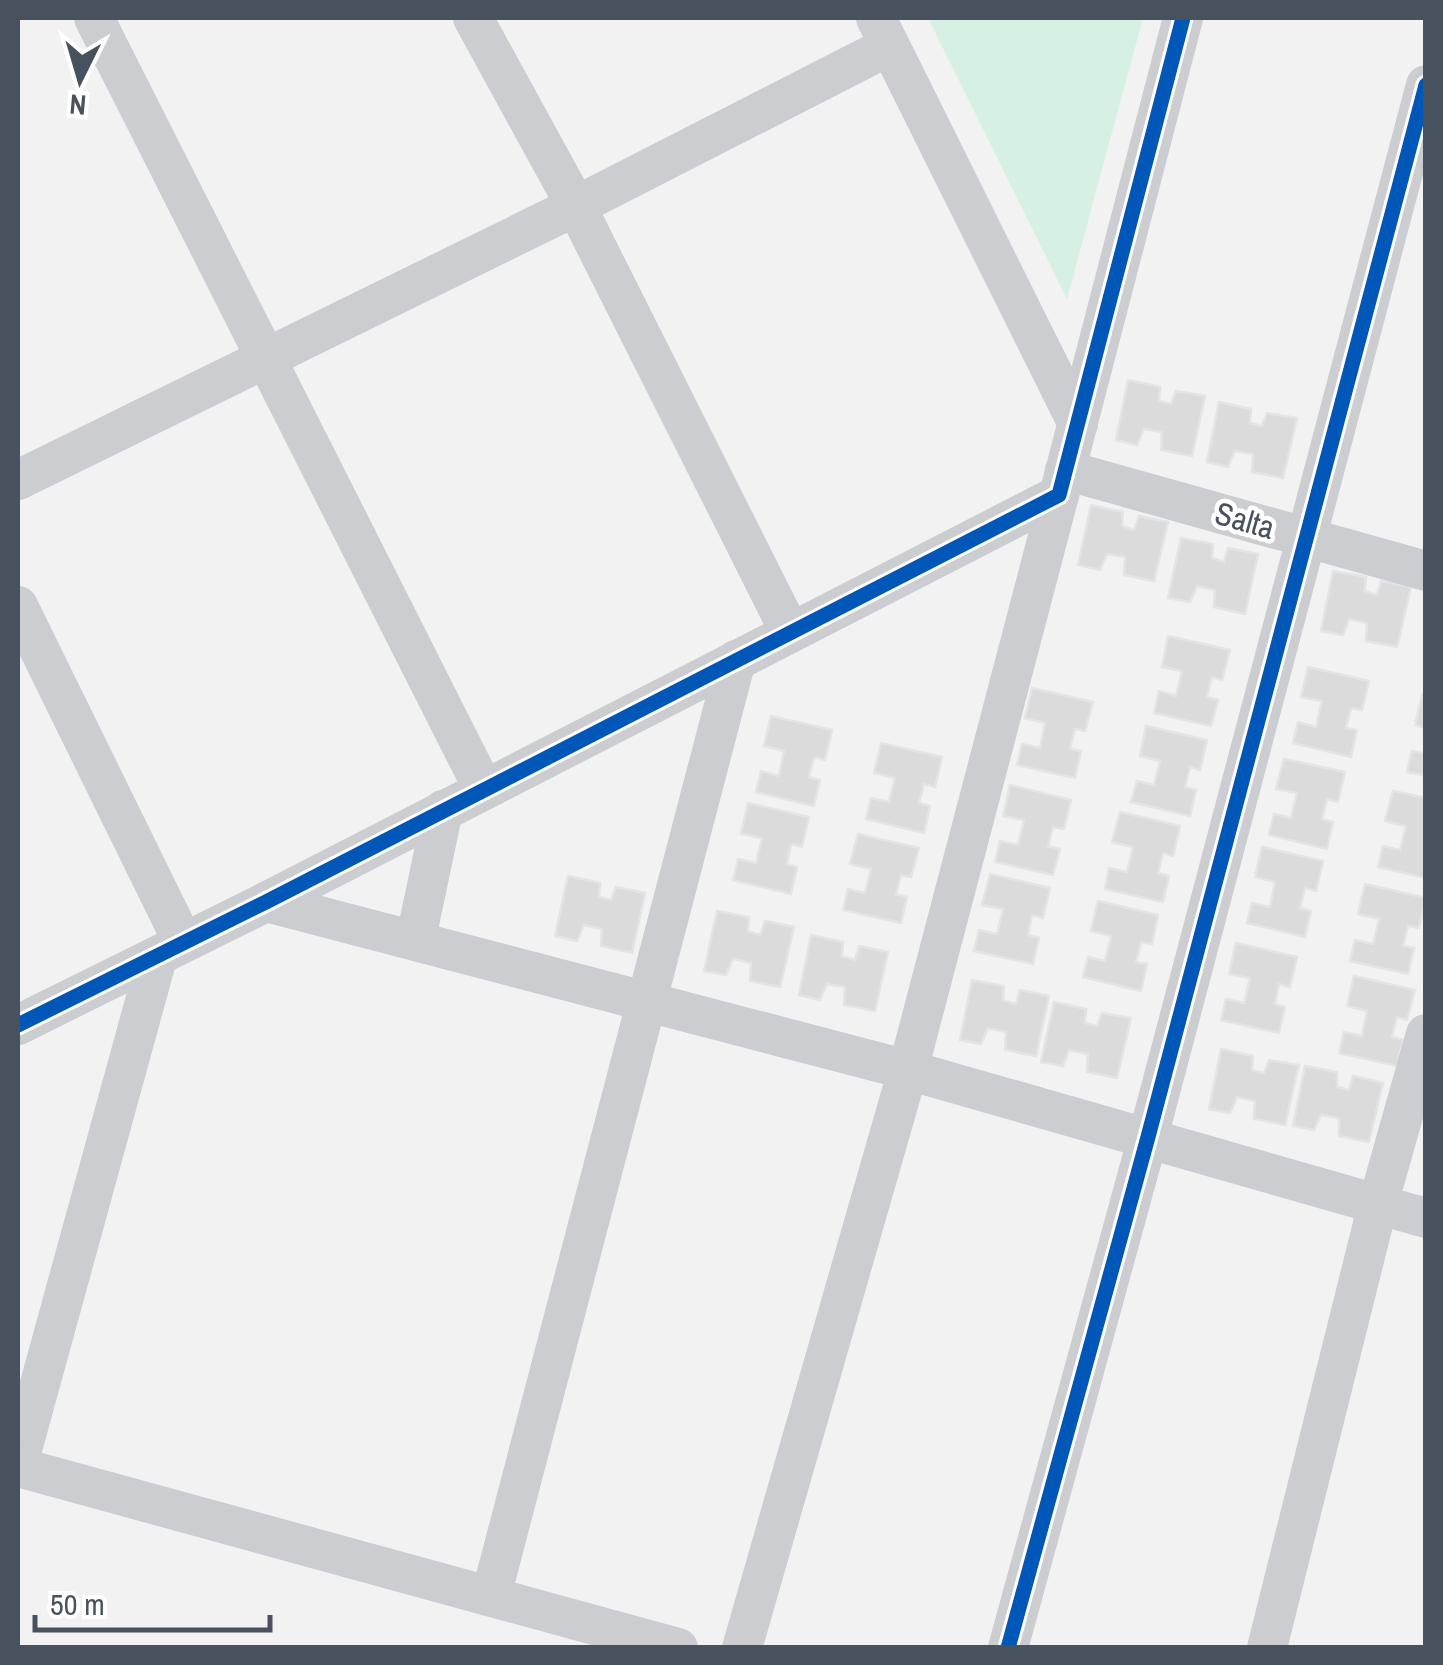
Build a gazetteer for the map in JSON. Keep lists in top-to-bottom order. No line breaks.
{"streets":{"street":["Salta"]},"scale_bar":"50 m","north":"bottom"}
